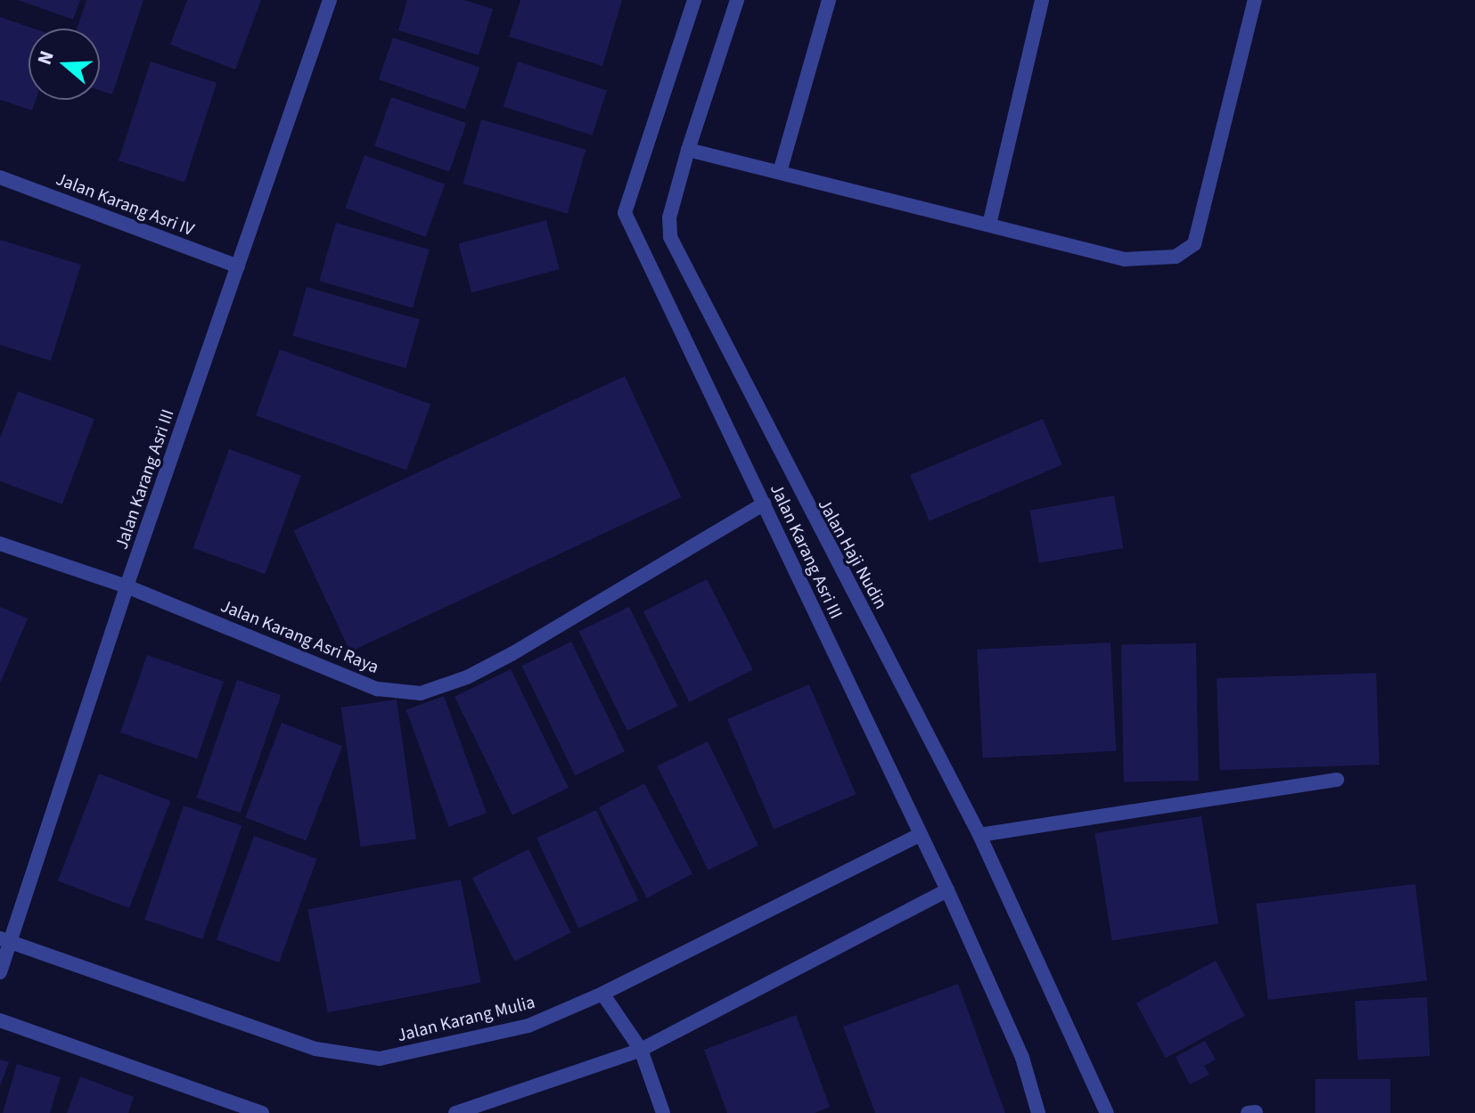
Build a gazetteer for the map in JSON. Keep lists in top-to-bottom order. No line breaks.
{"streets":{"street":["Jalan Karang Asri IV","Jalan Karang Asri III","Jalan Haji Nudin","Jalan Karang Asri Raya","Jalan Karang Mulia"]},"crossings":[["Jalan Karang Asri IV","Jalan Karang Asri III"],["Jalan Karang Asri III","Jalan Karang Asri Raya"],["Jalan Karang Asri III","Jalan Karang Mulia"]],"north":"left"}
